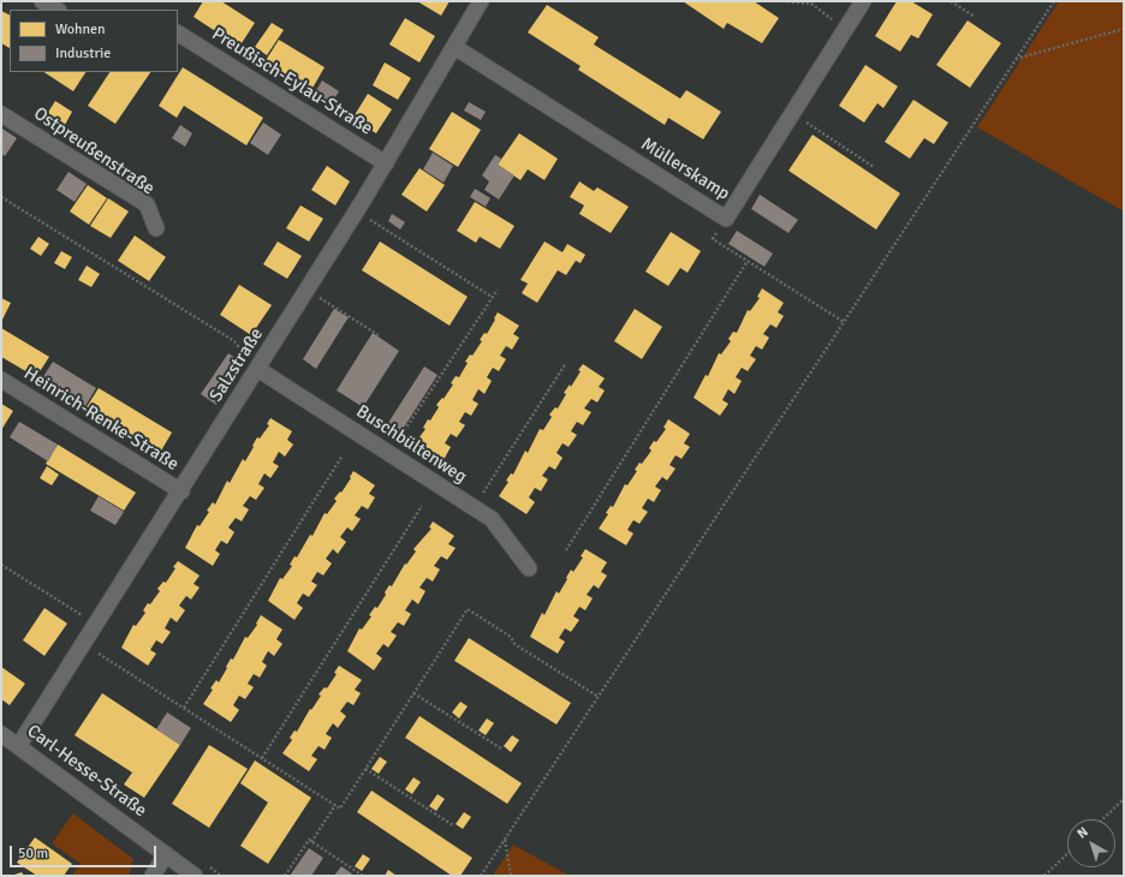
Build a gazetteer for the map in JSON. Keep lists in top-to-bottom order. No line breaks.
{"streets":{"street":["Preußisch-Eylau-Straße","Ostpreußenstraße","Müllerskamp","Salzstraße","Heinrich-Renke-Straße","Buschbültenweg","Carl-Hesse-Straße"]},"crossings":[["Preußisch-Eylau-Straße","Salzstraße"],["Müllerskamp","Salzstraße"],["Salzstraße","Heinrich-Renke-Straße"],["Salzstraße","Buschbültenweg"],["Salzstraße","Carl-Hesse-Straße"]],"legend":["Wohnen","Industrie"],"scale_bar":"50 m","north":"top left"}
